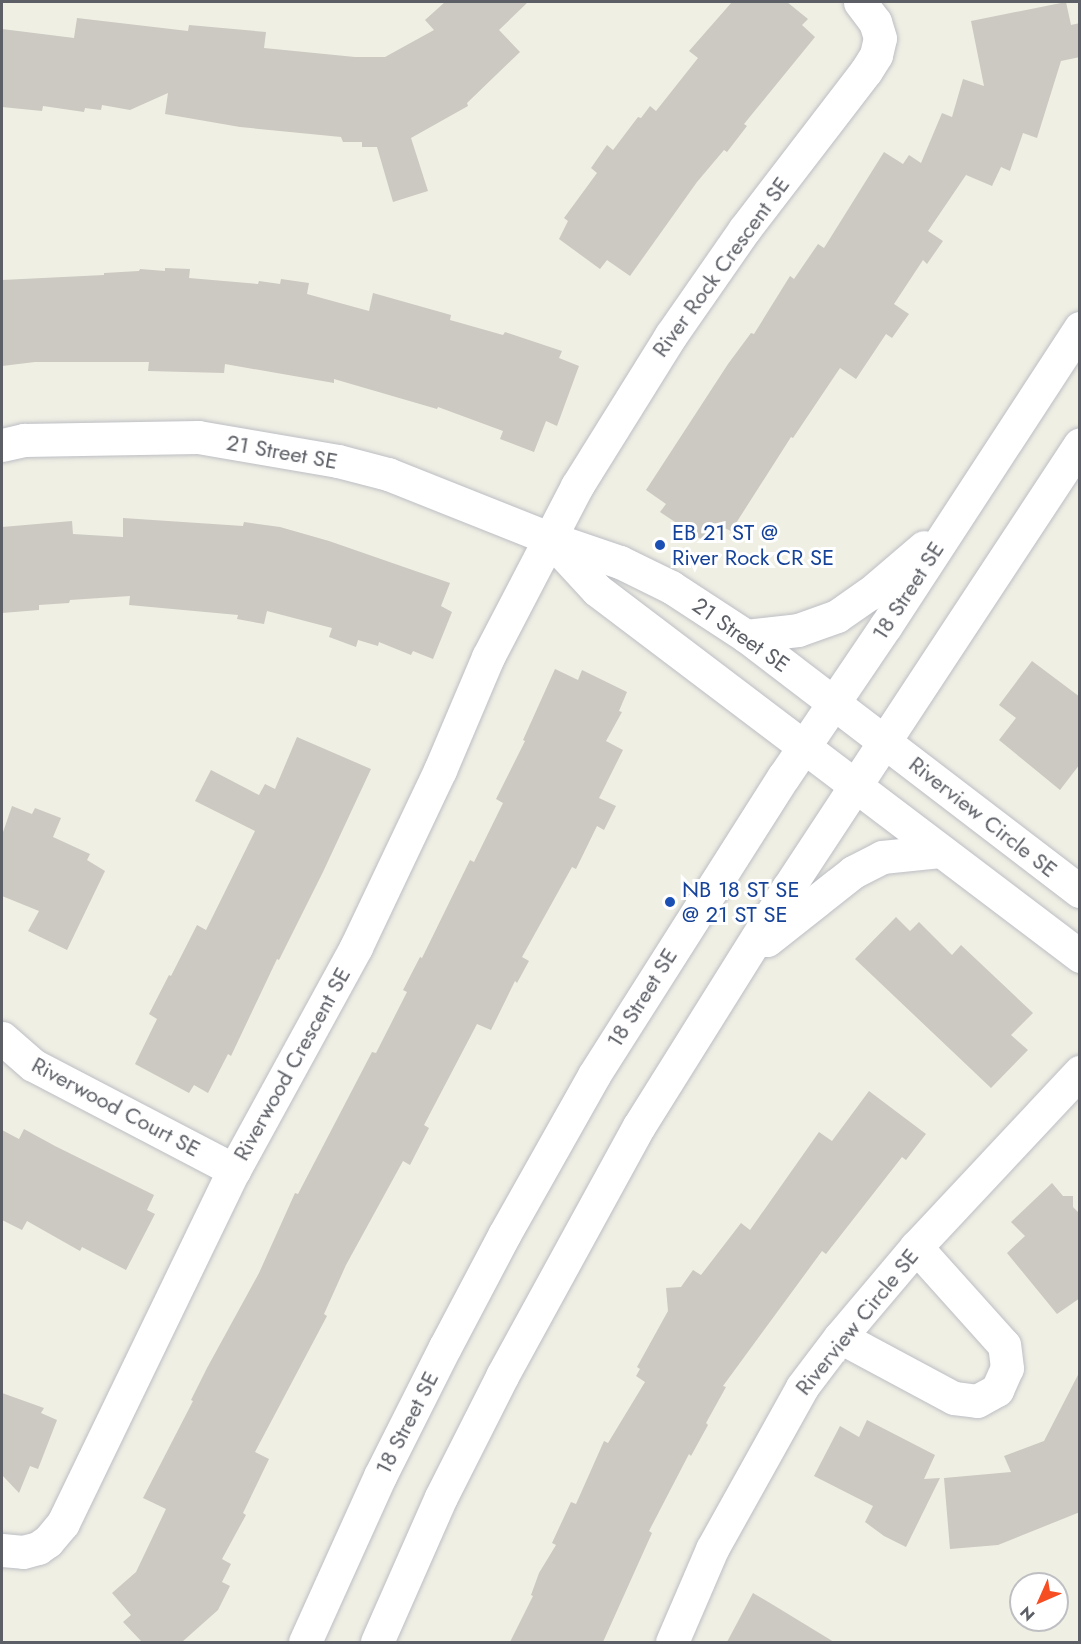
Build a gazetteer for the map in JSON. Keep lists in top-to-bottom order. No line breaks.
{"streets":{"street":["River Rock Crescent SE","21 Street SE","18 Street SE","Riverview Circle SE","Riverwood Crescent SE","Riverwood Court SE"]},"crossings":[["River Rock Crescent SE","21 Street SE"],["River Rock Crescent SE","Riverwood Crescent SE"],["21 Street SE","18 Street SE"],["21 Street SE","Riverview Circle SE"],["21 Street SE","Riverwood Crescent SE"],["Riverwood Crescent SE","Riverwood Court SE"]],"places":["EB 21 ST @ River Rock CR SE","NB 18 ST SE @ 21 ST SE"],"north":"bottom left"}
